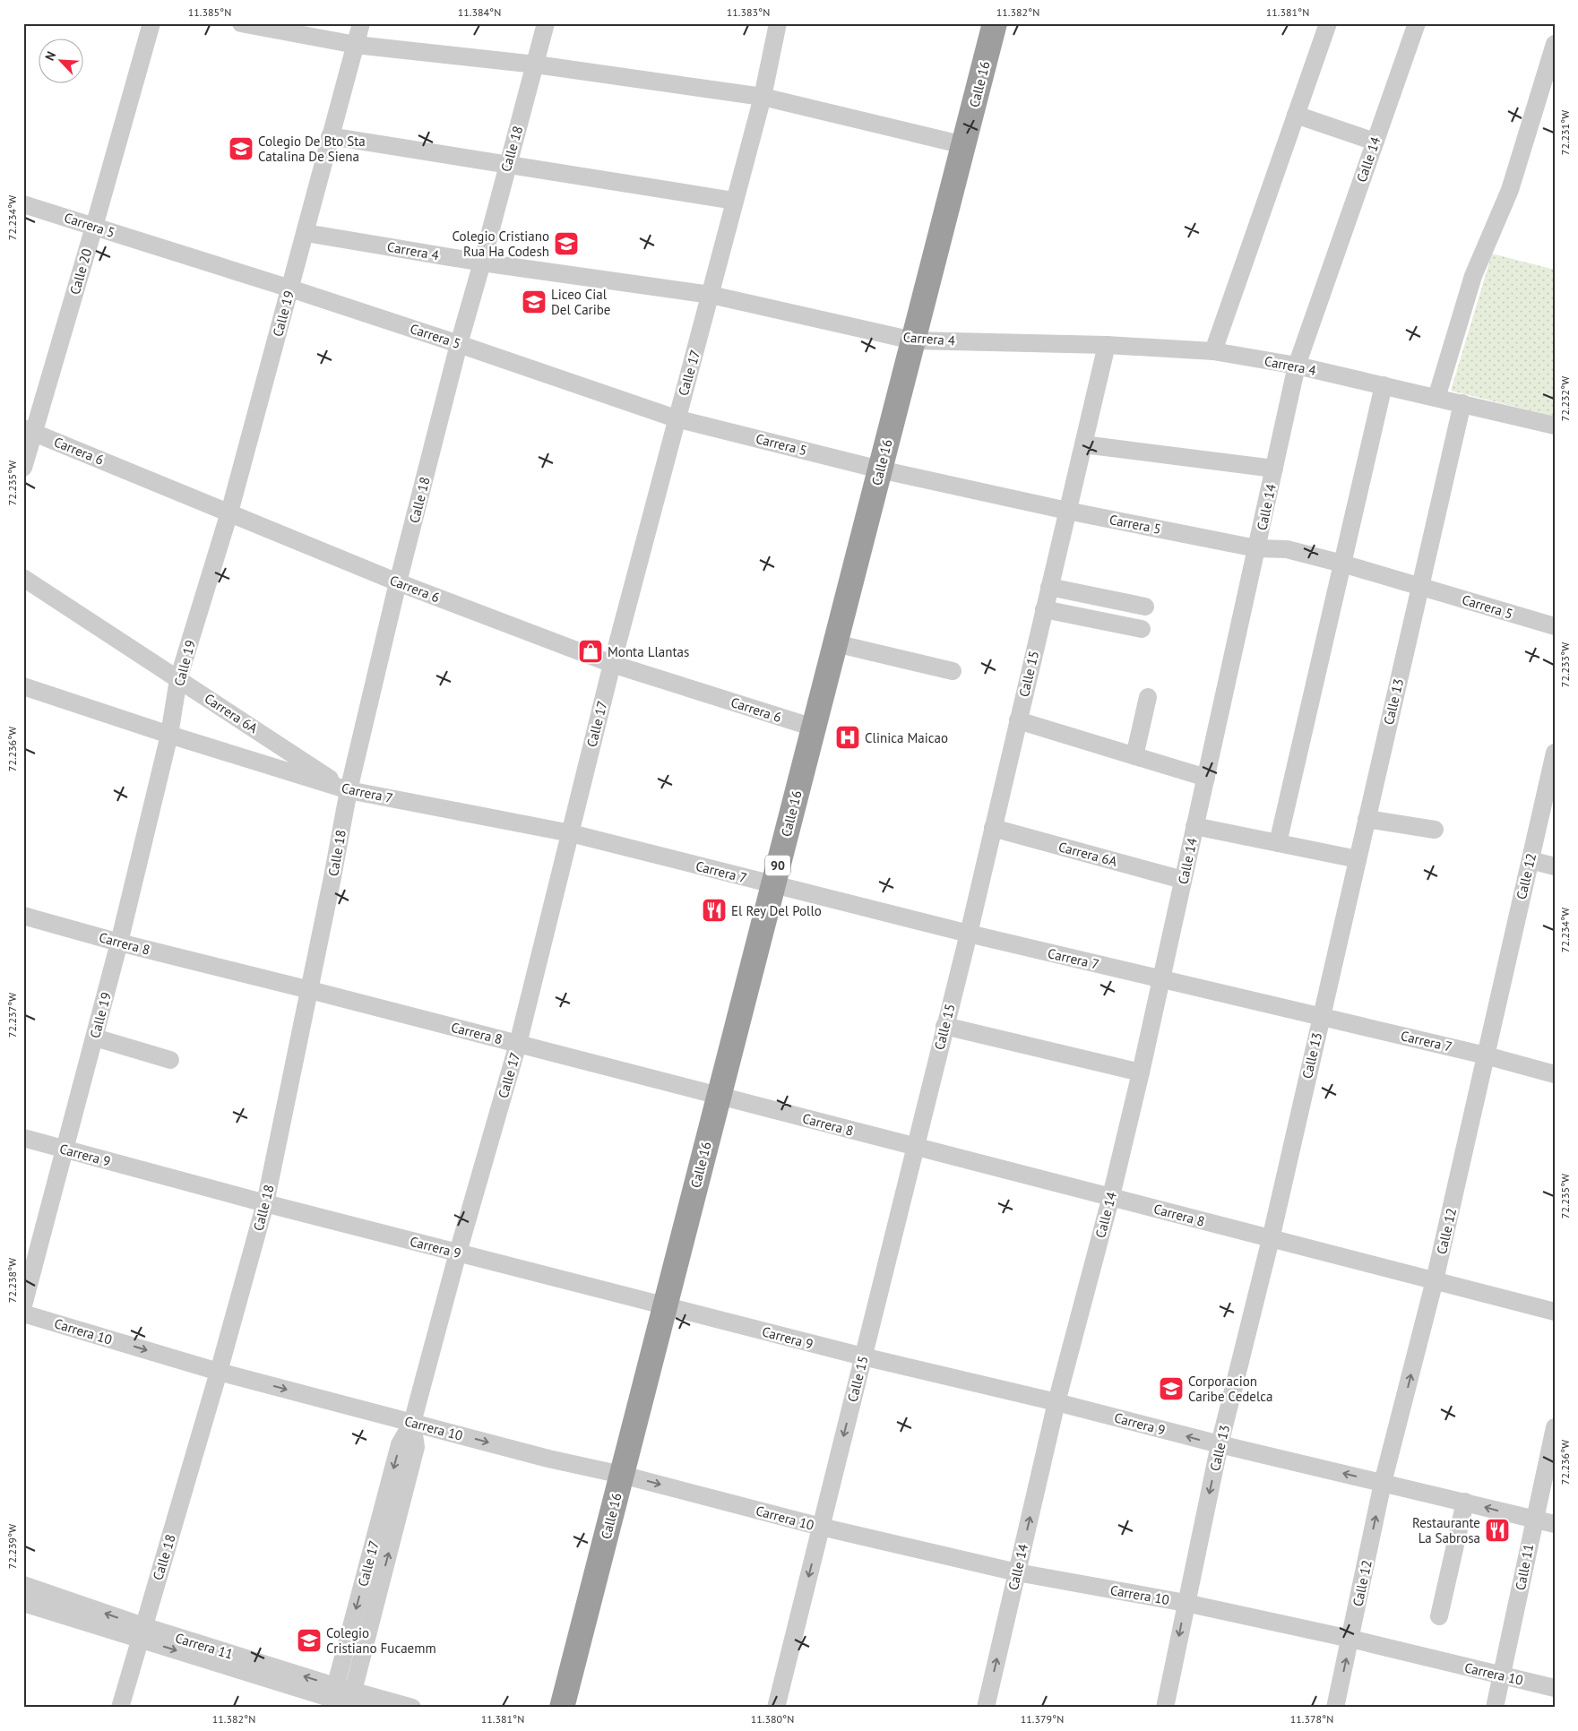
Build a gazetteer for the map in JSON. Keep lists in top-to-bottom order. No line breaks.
{"streets":{"highway":["Calle 16","90"],"street":["Calle 18","Calle 14","Carrera 5","Carrera 4","Calle 20","Calle 19","Calle 17","Carrera 6","Calle 15","Calle 13","Carrera 6A","Carrera 7","Calle 12","Carrera 8","Carrera 9","Carrera 10","Calle 11","Carrera 11"]},"crossings":[["Calle 16","Carrera 5"],["Calle 16","Carrera 4"],["Calle 16","Carrera 6"],["Calle 16","Carrera 7"],["Calle 16","Carrera 8"],["Calle 16","Carrera 9"],["Calle 16","Carrera 10"],["Calle 18","Carrera 5"],["Calle 18","Carrera 4"],["Calle 18","Carrera 6"],["Calle 18","Carrera 6A"],["Calle 18","Carrera 7"],["Calle 18","Carrera 8"],["Calle 18","Carrera 9"],["Calle 18","Carrera 10"],["Calle 18","Carrera 11"],["Calle 14","Carrera 5"],["Calle 14","Carrera 4"],["Calle 14","Carrera 6A"],["Calle 14","Carrera 7"],["Calle 14","Carrera 8"],["Calle 14","Carrera 9"],["Calle 14","Carrera 10"],["Carrera 5","Calle 20"],["Carrera 5","Calle 19"],["Carrera 5","Calle 17"],["Carrera 5","Calle 15"],["Carrera 5","Calle 13"],["Carrera 4","Calle 19"],["Carrera 4","Calle 17"],["Carrera 4","Calle 15"],["Carrera 4","Calle 13"],["Calle 20","Carrera 6"],["Calle 19","Carrera 6"],["Calle 19","Carrera 6A"],["Calle 19","Carrera 7"],["Calle 19","Carrera 8"],["Calle 19","Carrera 9"],["Calle 17","Carrera 6"],["Calle 17","Carrera 7"],["Calle 17","Carrera 8"],["Calle 17","Carrera 9"],["Calle 17","Carrera 10"],["Calle 17","Carrera 11"],["Calle 15","Carrera 6A"],["Calle 15","Carrera 7"],["Calle 15","Carrera 8"],["Calle 15","Carrera 9"],["Calle 15","Carrera 10"],["Calle 13","Carrera 7"],["Calle 13","Carrera 8"],["Calle 13","Carrera 9"],["Calle 13","Carrera 10"],["Carrera 6A","Carrera 7"],["Carrera 7","Calle 12"],["Calle 12","Carrera 8"],["Calle 12","Carrera 9"],["Calle 12","Carrera 10"],["Carrera 9","Calle 11"],["Carrera 10","Calle 11"]],"one_way":["Calle 12","Carrera 10"],"places":{"school or university":["Colegio De Bto Sta Catalina De Siena","Colegio Cristiano Rua Ha Codesh","Liceo Cial Del Caribe","Corporacion Caribe Cedelca","Colegio Cristiano Fucaemm"],"shop":["Monta Llantas"],"hospital":["Clinica Maicao"],"restaurant":["El Rey Del Pollo","Restaurante La Sabrosa"]},"north":"top left","coordinates":["11.385°N","11.384°N","11.383°N","11.382°N","11.381°N","72.231°W","72.234°W","72.232°W","72.235°W","72.233°W","72.236°W","72.237°W","72.238°W","72.239°W","11.380°N","11.379°N","11.378°N"]}
